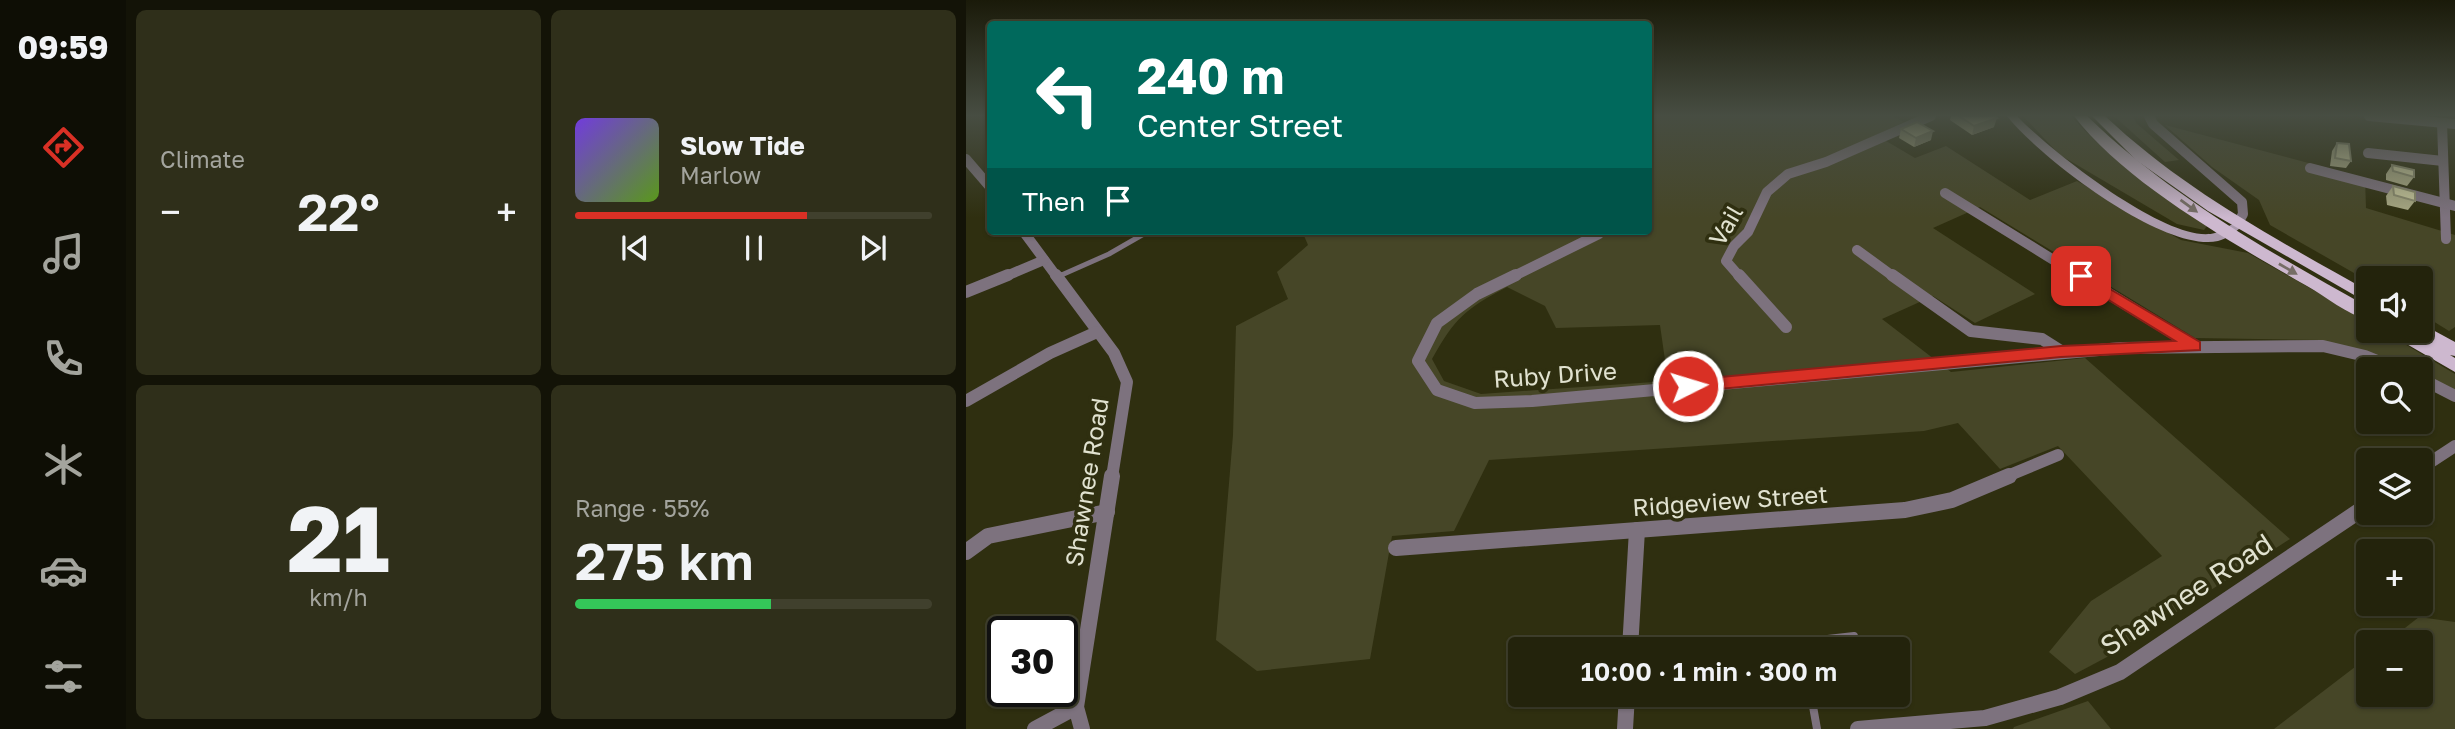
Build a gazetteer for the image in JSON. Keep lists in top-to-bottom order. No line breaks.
{"streets":{"street":["Vail","Ruby Drive","Shawnee Road","Ridgeview Street"]},"page":{"tabs":"09:59","tile":["Climate",["21","km/h"],["Range · 55%","275 km"]],"turn":["240 m","Center Street"],"song":["Slow Tide","Marlow"],"then":"Then","heat":["−","22°","+"],"map_buttons":["+","−"],"limit":"30","trip":"10:00 · 1 min · 300 m"}}
